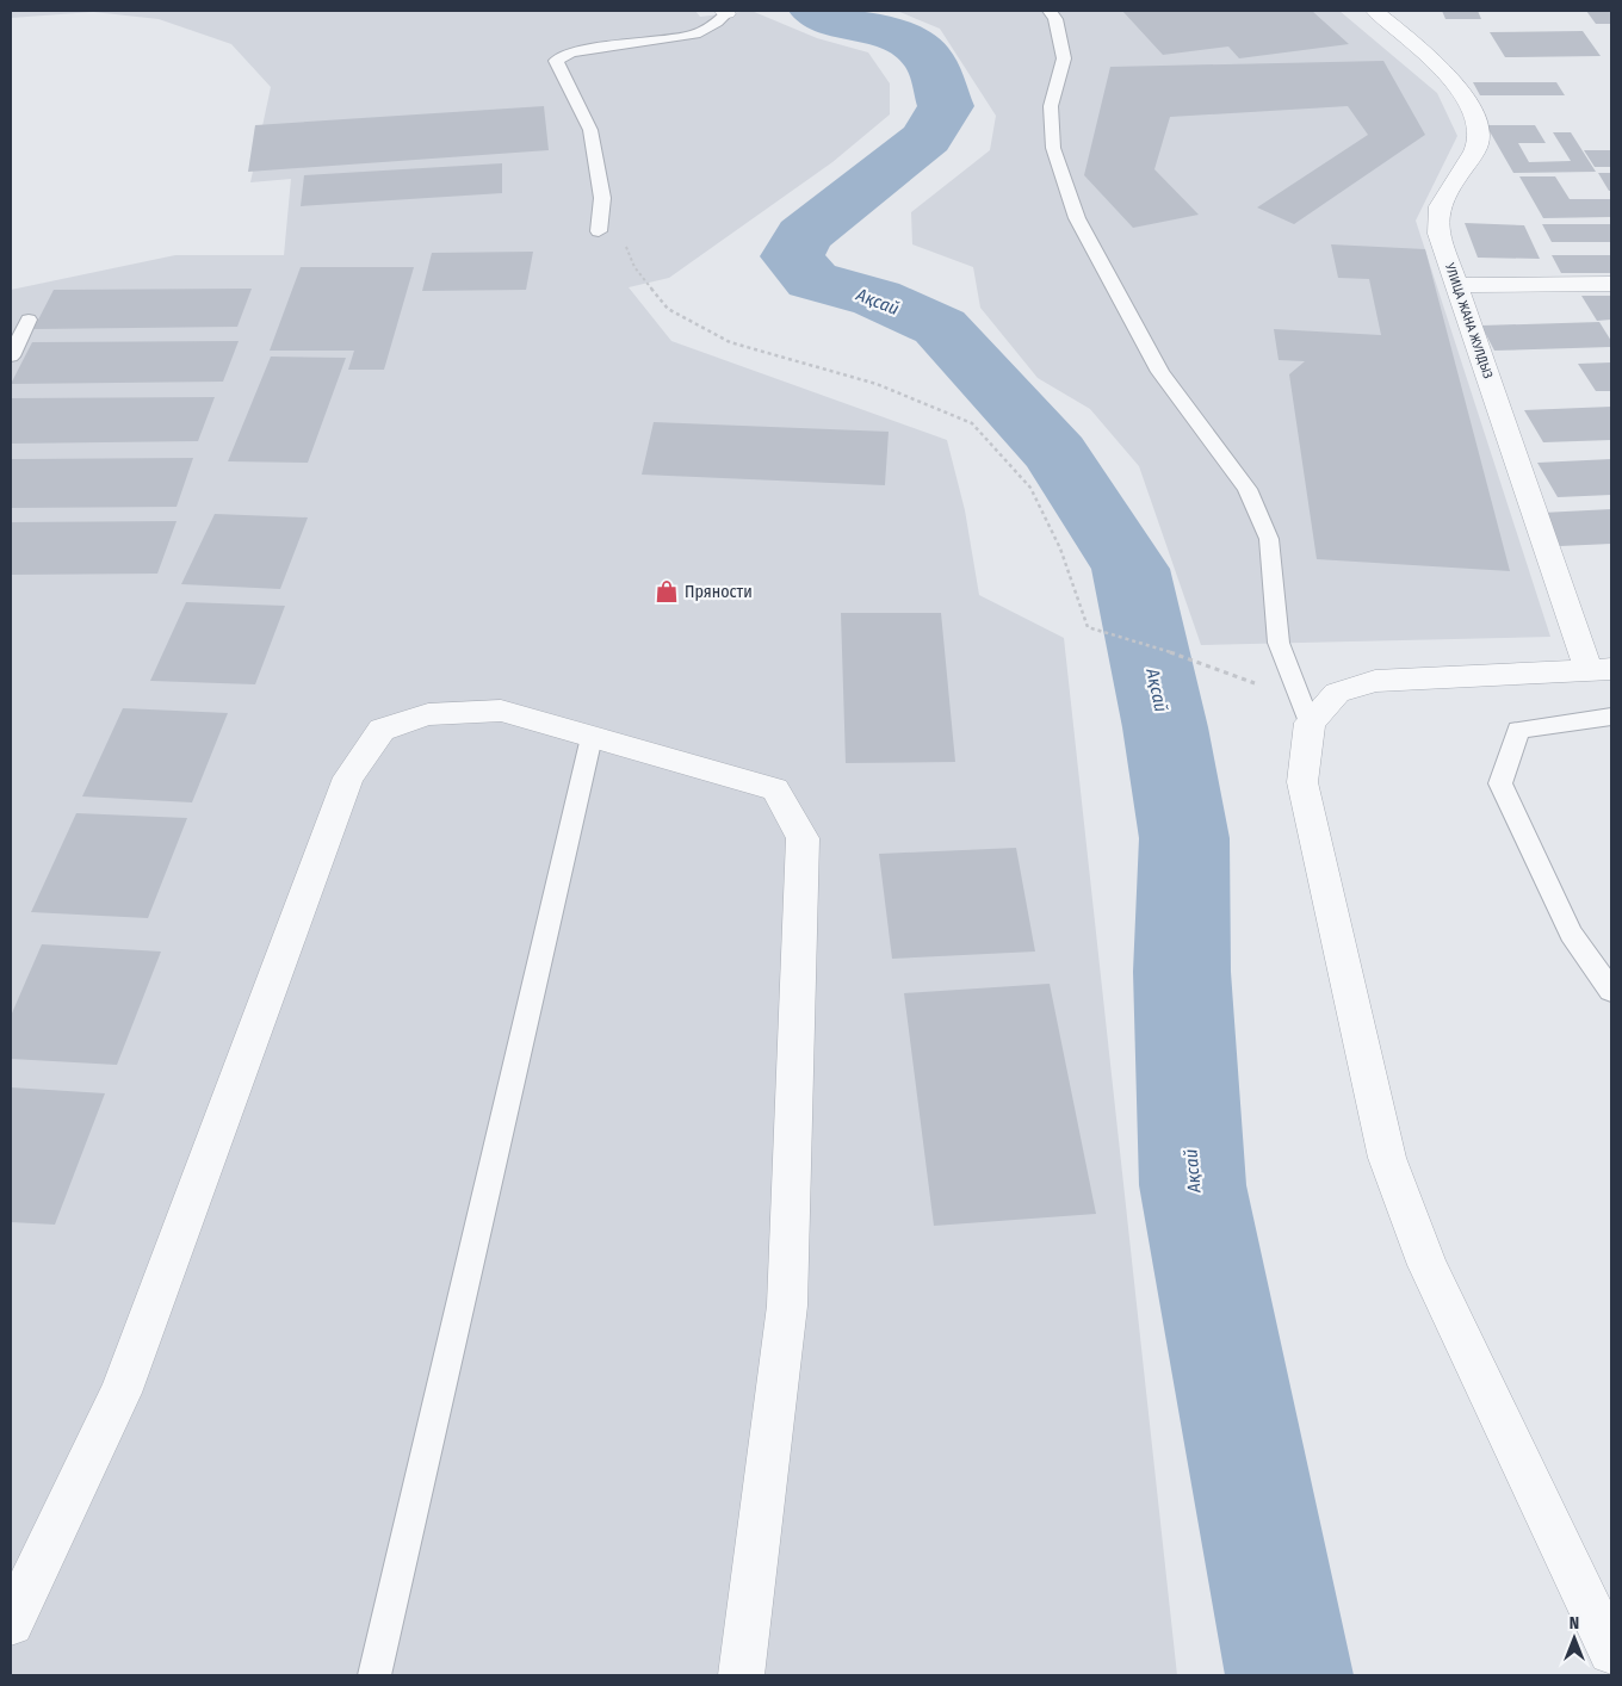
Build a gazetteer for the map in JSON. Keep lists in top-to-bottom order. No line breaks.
{"streets":{"street":["УЛИЦА ЖАНА ЖУЛДЫЗ"]},"water":["Ақсай"],"places":{"shop":["Пряности"]},"north":"top"}
